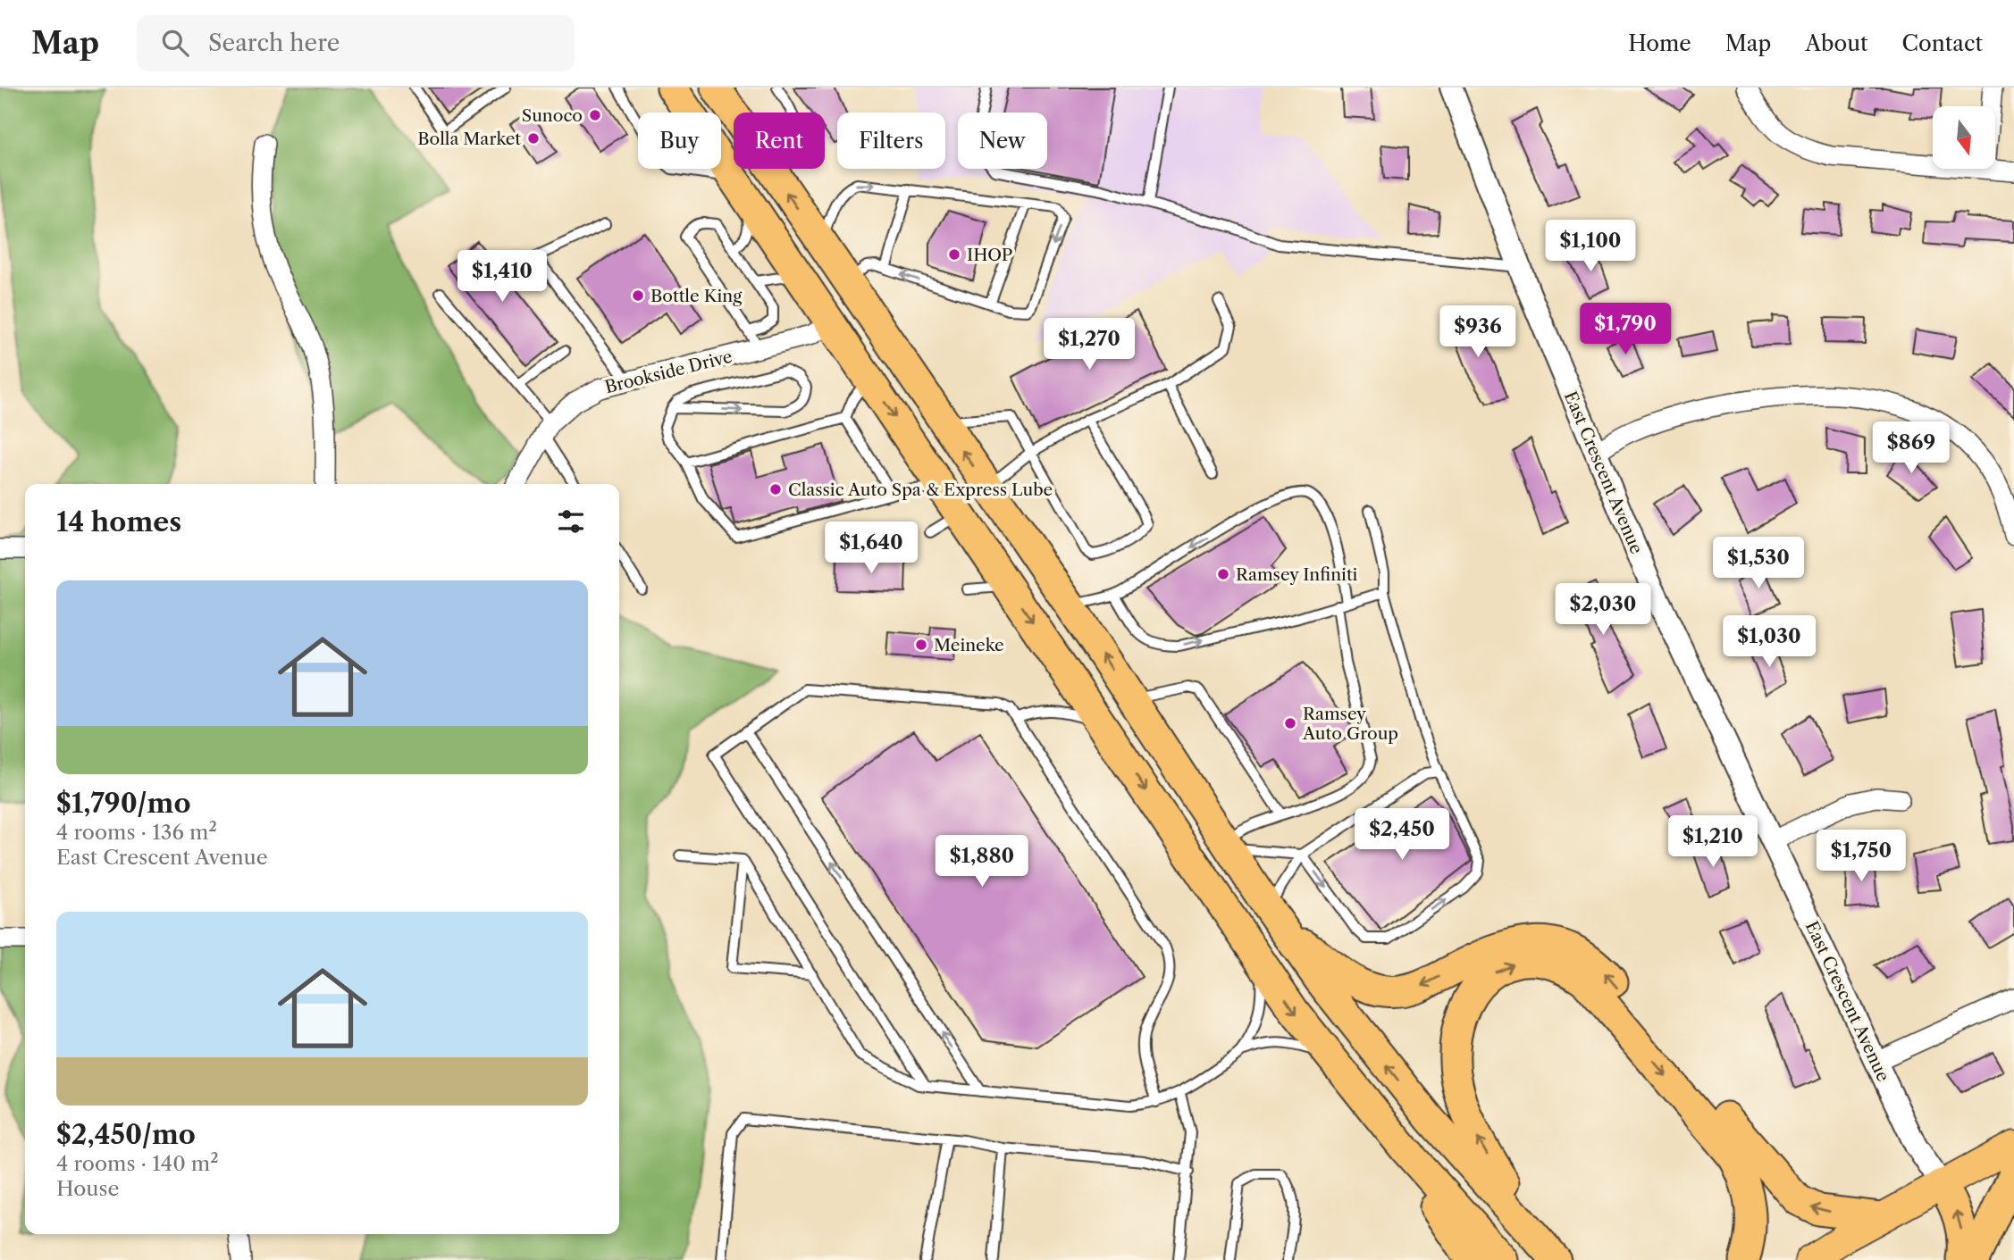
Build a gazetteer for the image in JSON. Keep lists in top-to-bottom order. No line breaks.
{"streets":{"street":["Brookside Drive","East Crescent Avenue"]},"places":["Sunoco","Bolla Market","IHOP","Bottle King","Classic Auto Spa & Express Lube","Ramsey Infiniti","Meineke","Ramsey Auto Group"],"north":"bottom","page":{"header":"Map","search":"Search here","nav":["Home","Map","About","Contact"],"chip":["Buy","Rent","Filters","New"],"price":["$1,100","$1,410","$1,790","$936","$1,270","$869","$1,640","$1,530","$2,030","$1,030","$2,450","$1,210","$1,750","$1,880"],"heading":"14 homes","list":[{"name":"$1,790/mo","note":"4 rooms · 136 m² · East Crescent Avenue"},{"name":"$2,450/mo","note":"4 rooms · 140 m² · House"}]}}
